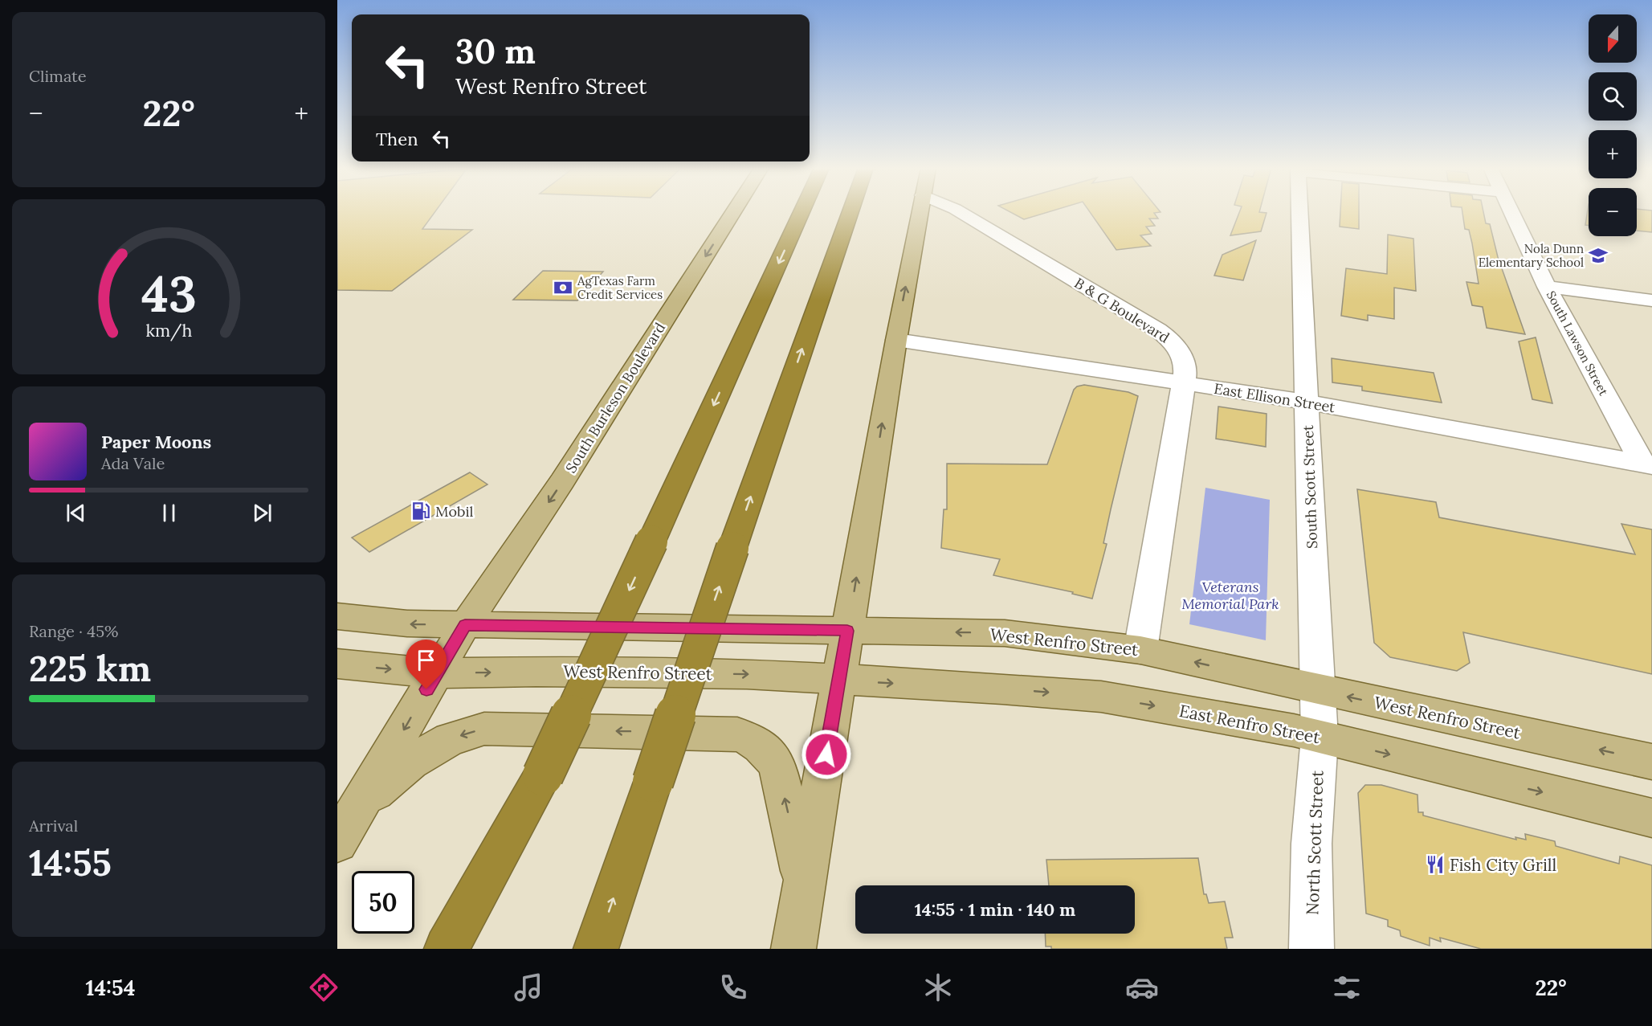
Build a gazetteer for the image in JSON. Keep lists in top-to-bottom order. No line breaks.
{"streets":{"main road":["South Burleson Boulevard","West Renfro Street","East Renfro Street"],"street":["B & G Boulevard","South Lawson Street","East Ellison Street","South Scott Street","North Scott Street"]},"crossings":[["B & G Boulevard","East Ellison Street"],["B & G Boulevard","West Renfro Street"],["South Lawson Street","East Ellison Street"],["South Burleson Boulevard","West Renfro Street"],["East Ellison Street","South Scott Street"],["South Scott Street","West Renfro Street"],["South Scott Street","East Renfro Street"],["South Scott Street","North Scott Street"],["West Renfro Street","East Renfro Street"],["East Renfro Street","North Scott Street"]],"one_way":["South Burleson Boulevard","East Renfro Street"],"parks":["Veterans Memorial Park"],"places":{"school or university":["Nola Dunn Elementary School"],"bank":["AgTexas Farm Credit Services"],"fuel station":["Mobil"],"restaurant":["Fish City Grill"]},"north":"bottom","page":{"tile":["Climate",["Range · 45%","225 km"],["Arrival","14:55"]],"map_buttons":["+","−"],"turn":["30 m","West Renfro Street"],"heat":["−","22°","+"],"then":"Then","song":["Paper Moons","Ada Vale"],"limit":"50","trip":"14:55 · 1 min · 140 m","tabs":["14:54","22°"],"gauge":["43","km/h"]}}
